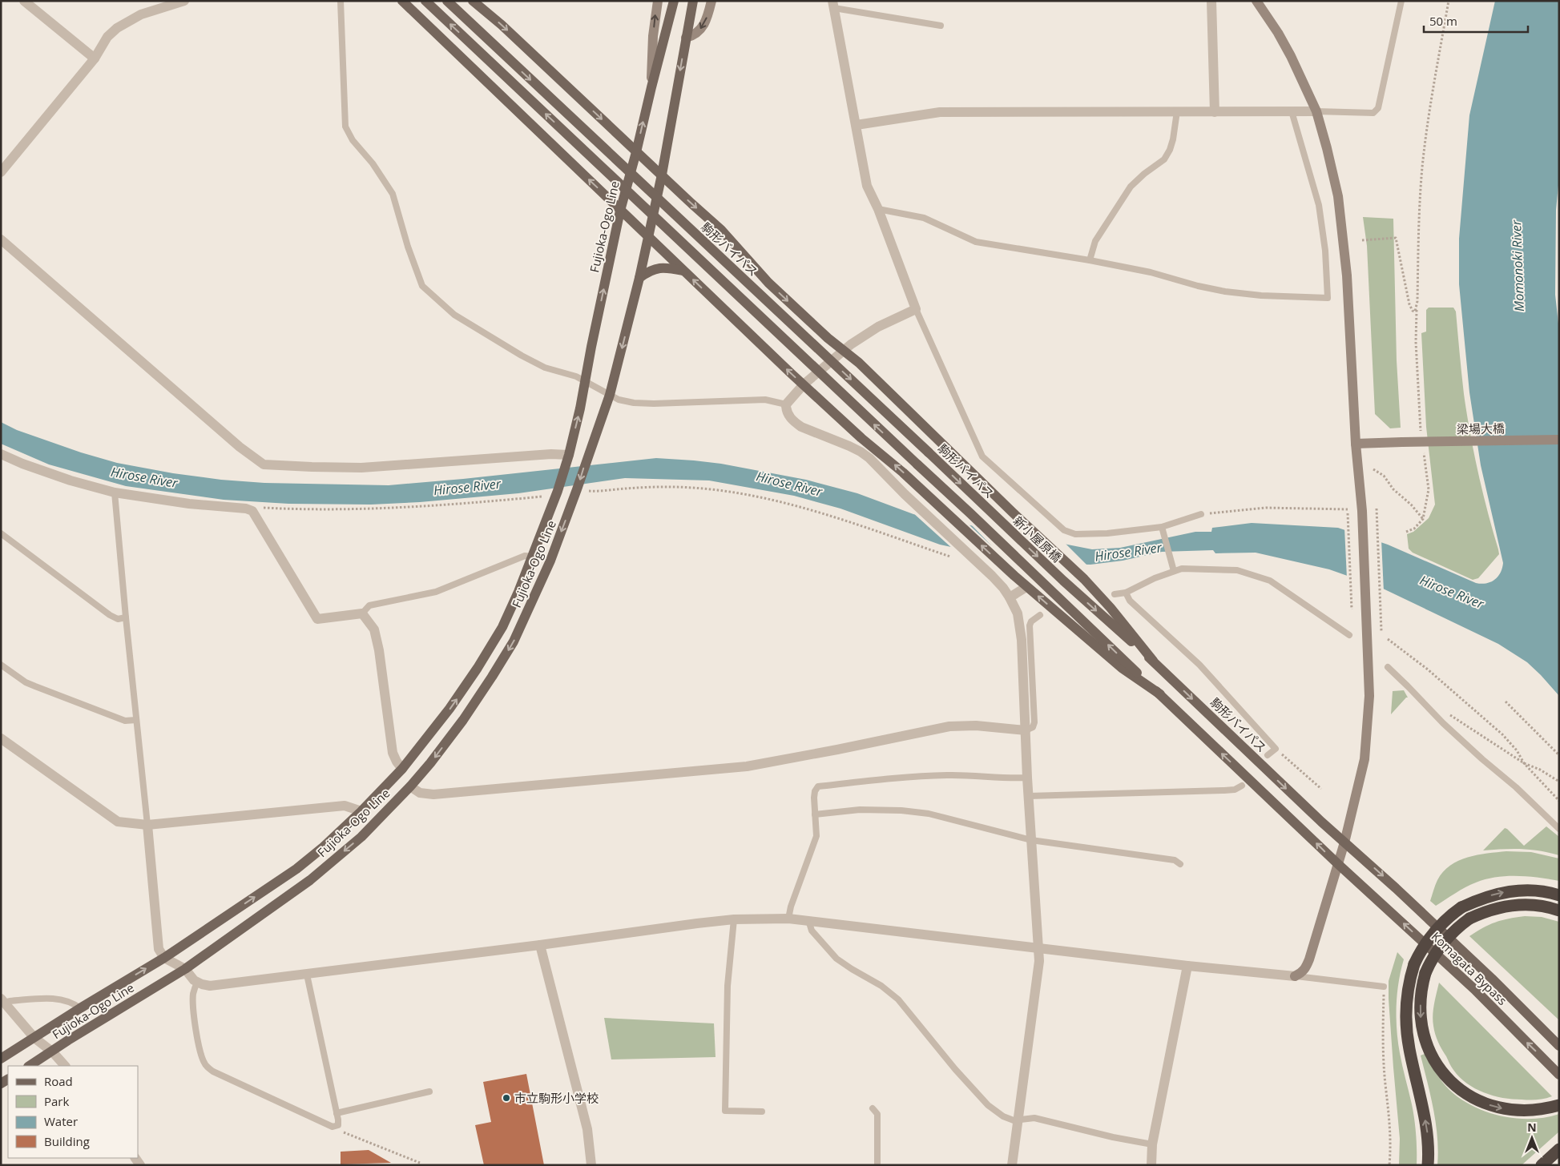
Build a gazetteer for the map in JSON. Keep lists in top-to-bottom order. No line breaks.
{"streets":{"main road":["Fujioka-Ogo Line","駒形バイパス","新小屋原橋"],"street":["梁場大橋"]},"crossings":[["駒形バイパス","新小屋原橋"]],"water":["Momonoki River","Hirose River"],"places":["市立駒形小学校"],"legend":["Road","Park","Water","Building"],"scale_bar":"50 m","north":"top"}
